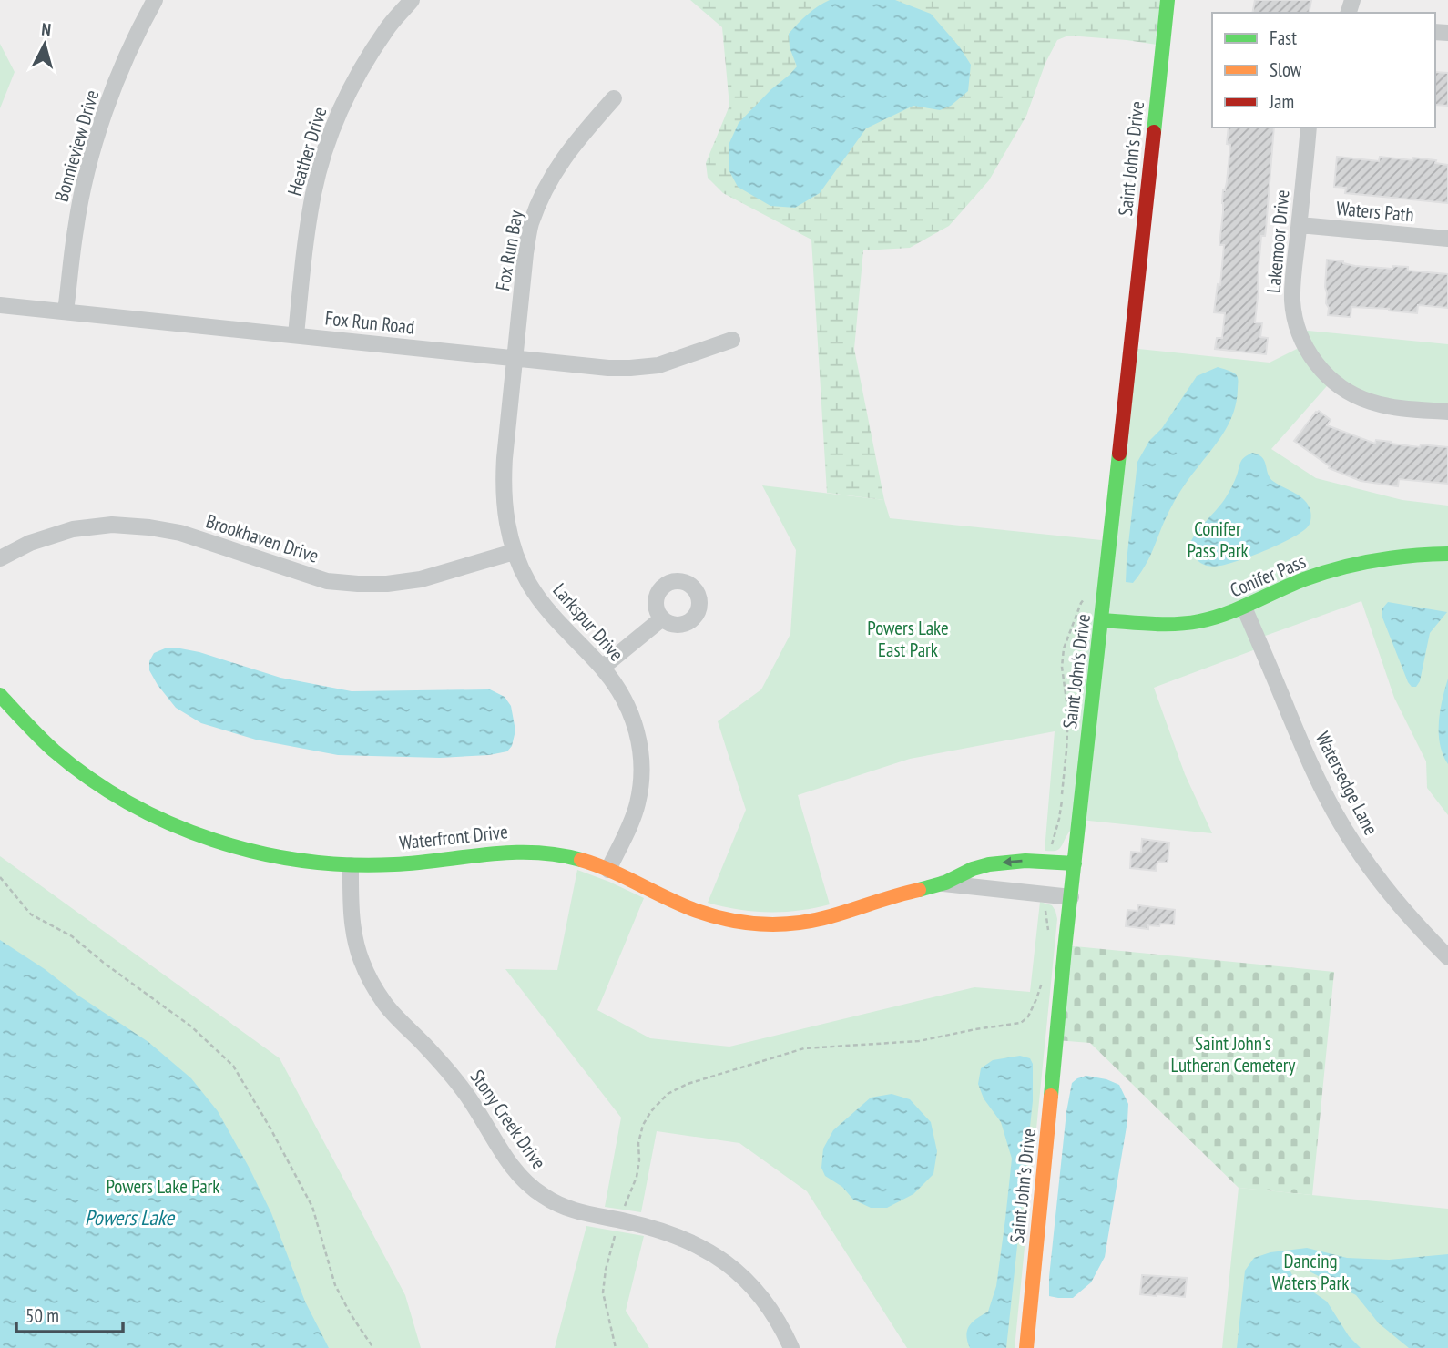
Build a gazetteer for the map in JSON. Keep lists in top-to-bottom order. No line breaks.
{"streets":{"street":["Bonnieview Drive","Heather Drive","Saint John's Drive","Waters Path","Lakemoor Drive","Fox Run Bay","Fox Run Road","Brookhaven Drive","Conifer Pass","Larkspur Drive","Watersedge Lane","Waterfront Drive","Stony Creek Drive"]},"crossings":[["Bonnieview Drive","Fox Run Road"],["Heather Drive","Fox Run Road"],["Saint John's Drive","Conifer Pass"],["Saint John's Drive","Waterfront Drive"],["Waters Path","Lakemoor Drive"],["Fox Run Bay","Fox Run Road"],["Fox Run Bay","Larkspur Drive"],["Fox Run Road","Larkspur Drive"],["Brookhaven Drive","Larkspur Drive"],["Conifer Pass","Watersedge Lane"],["Larkspur Drive","Waterfront Drive"],["Waterfront Drive","Stony Creek Drive"]],"water":["Powers Lake"],"parks":["Conifer Pass Park","Powers Lake East Park","Saint John's Lutheran Cemetery","Powers Lake Park","Dancing Waters Park"],"legend":["Fast","Slow","Jam"],"scale_bar":"50 m","north":"top"}
